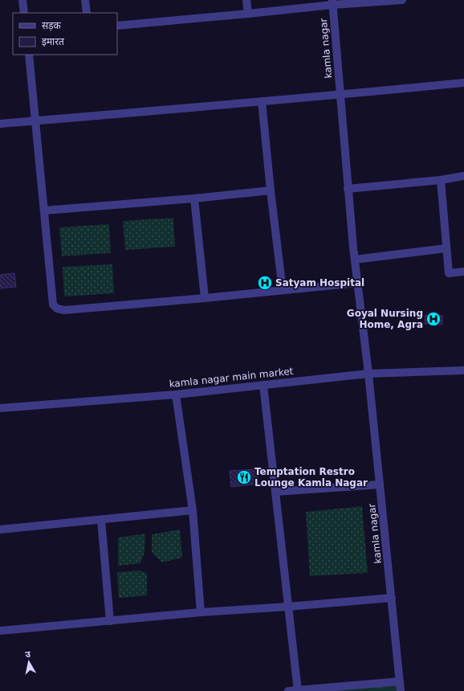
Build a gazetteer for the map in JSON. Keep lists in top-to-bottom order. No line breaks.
{"streets":{"street":["kamla nagar","kamla nagar main market"]},"crossings":[["kamla nagar","kamla nagar main market"]],"places":{"hospital":["Satyam Hospital","Goyal Nursing Home, Agra"],"restaurant":["Temptation Restro Lounge Kamla Nagar"]},"legend":["सड़क","इमारत"],"north":"top"}
